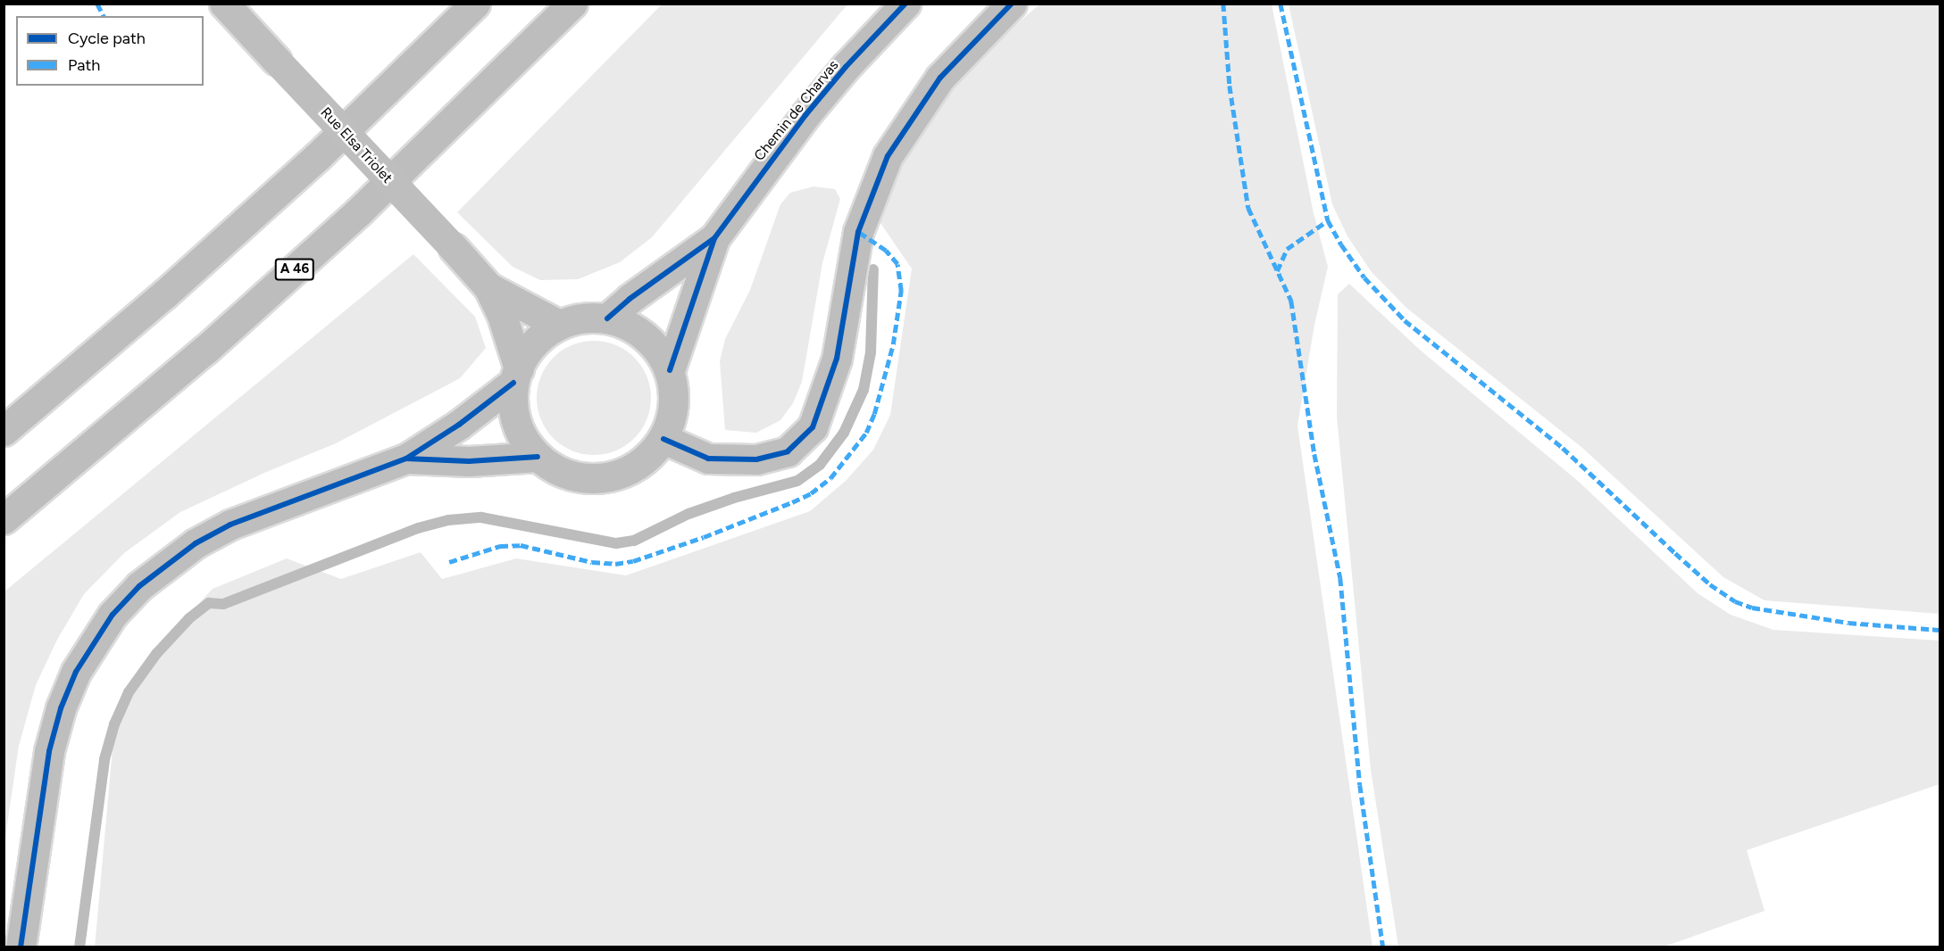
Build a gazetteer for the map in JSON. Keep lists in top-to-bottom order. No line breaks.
{"streets":{"highway":["A 46"],"street":["Chemin de Charvas","Rue Elsa Triolet"]},"crossings":[["Chemin de Charvas","Rue Elsa Triolet"]],"legend":["Cycle path","Path"]}
